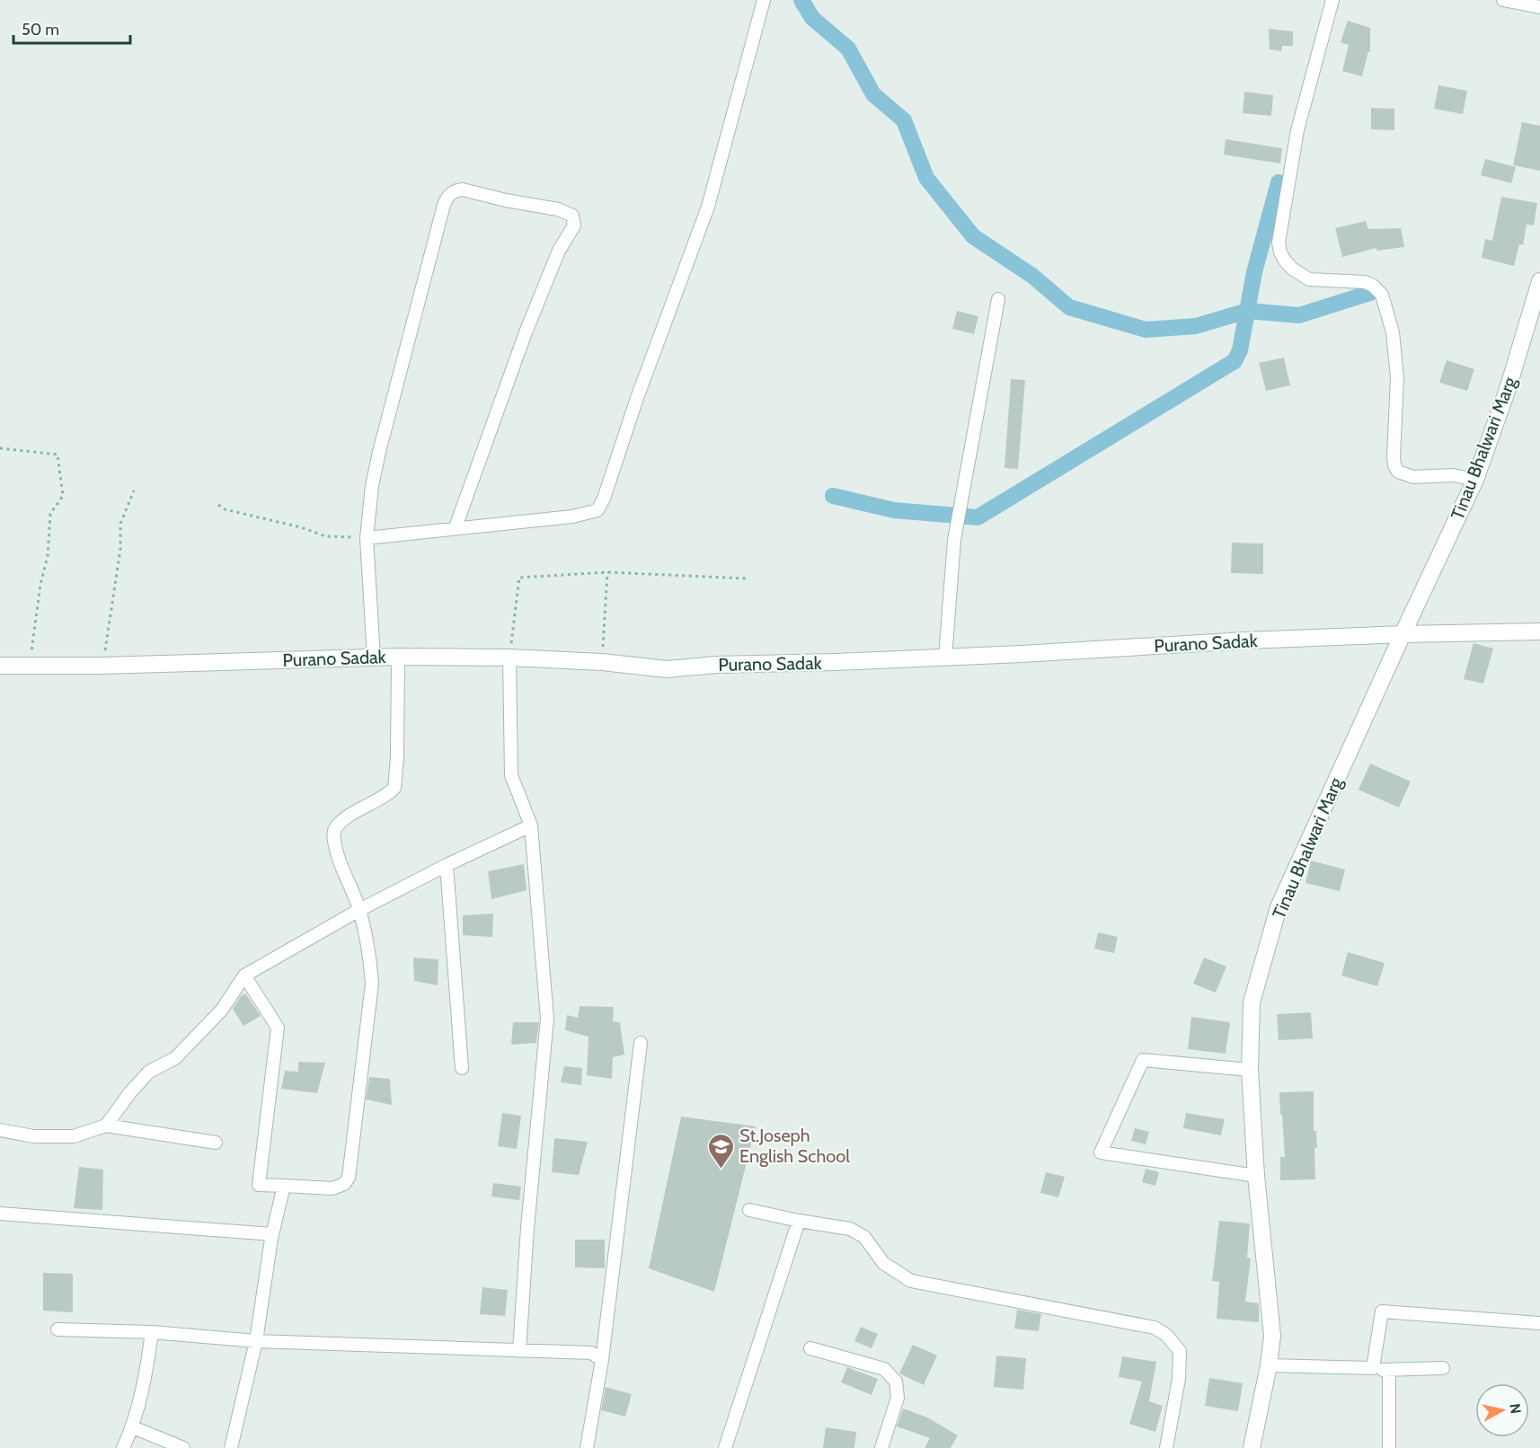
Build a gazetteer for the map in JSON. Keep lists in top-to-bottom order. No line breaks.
{"streets":{"main road":["Tinau Bhalwari Marg","Purano Sadak"]},"crossings":[["Tinau Bhalwari Marg","Purano Sadak"]],"places":{"school or university":["St.Joseph English School"]},"scale_bar":"50 m","north":"right"}
